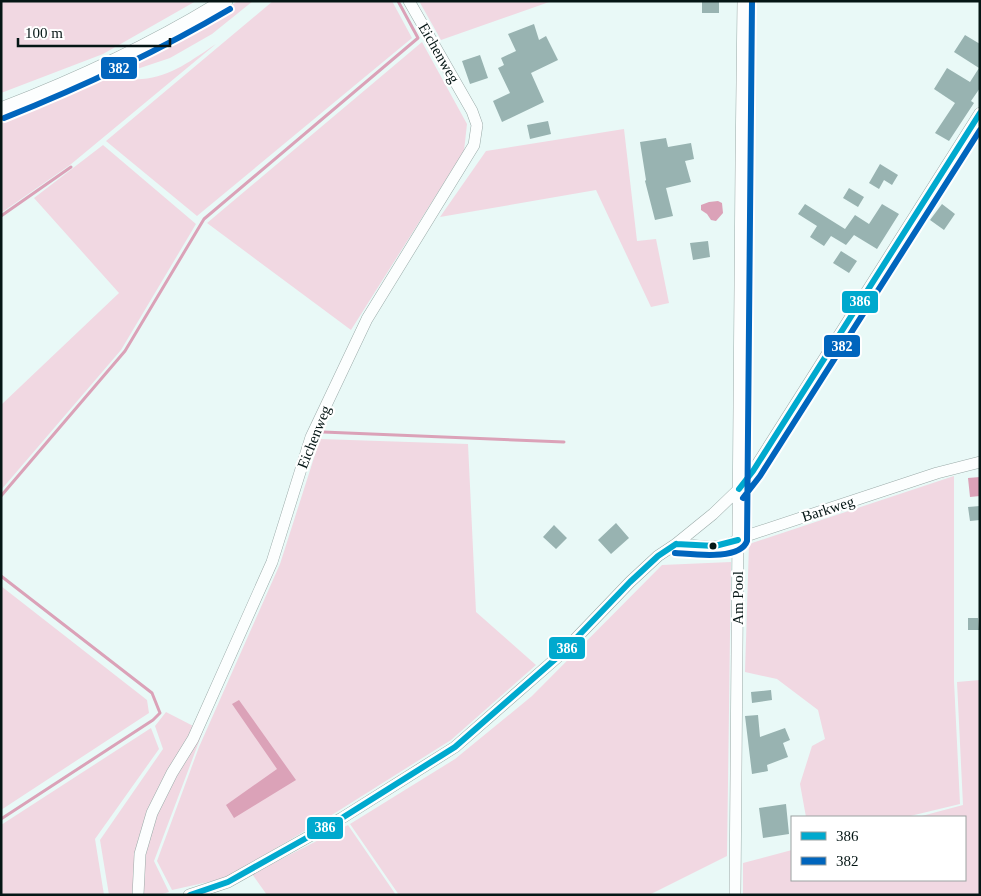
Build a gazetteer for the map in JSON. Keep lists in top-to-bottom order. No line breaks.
{"streets":{"street":["Eichenweg","Barkweg","Am Pool"]},"crossings":[["Barkweg","Am Pool"]],"lines":["transit line 382","transit line 386"],"legend":["386","382"],"scale_bar":"100 m"}
